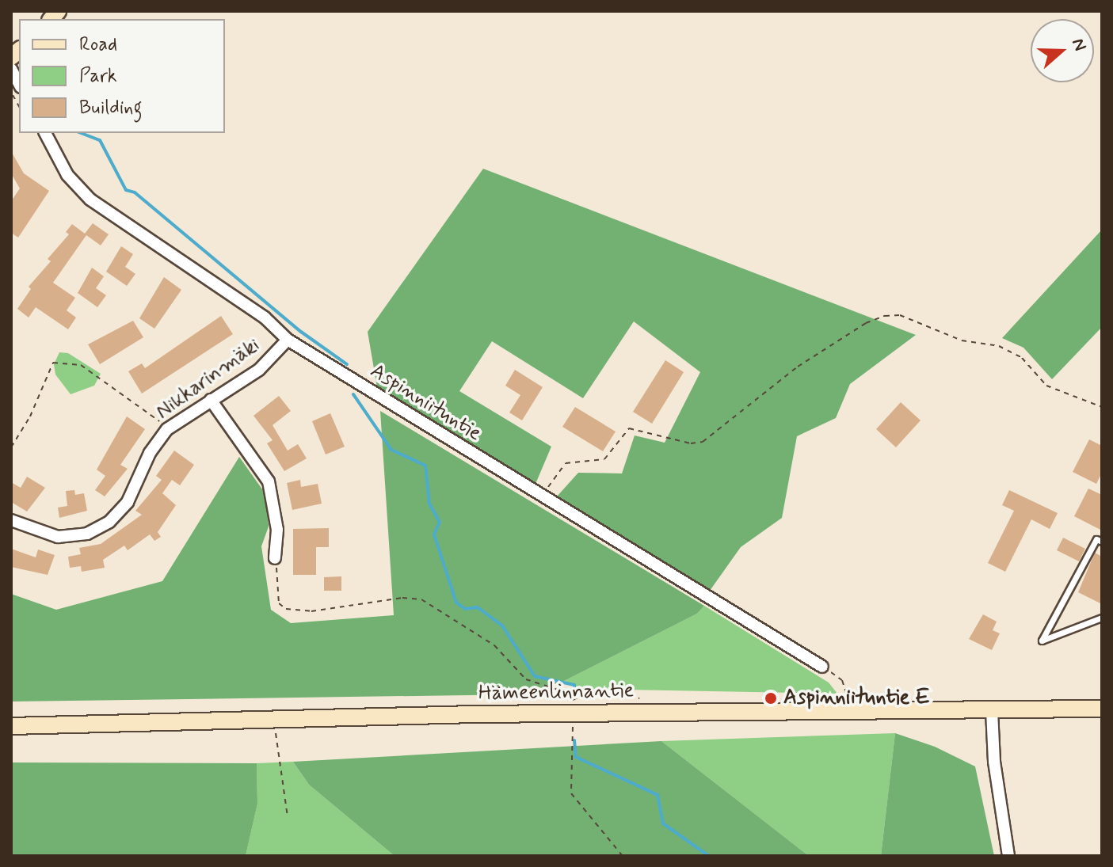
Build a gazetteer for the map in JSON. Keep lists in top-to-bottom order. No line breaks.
{"streets":{"main road":["Hämeenlinnantie"],"street":["Nikkarinmäki","Aspinniituntie"]},"crossings":[["Nikkarinmäki","Aspinniituntie"]],"places":["Aspinniituntie E"],"legend":["Road","Park","Building"],"north":"right"}
